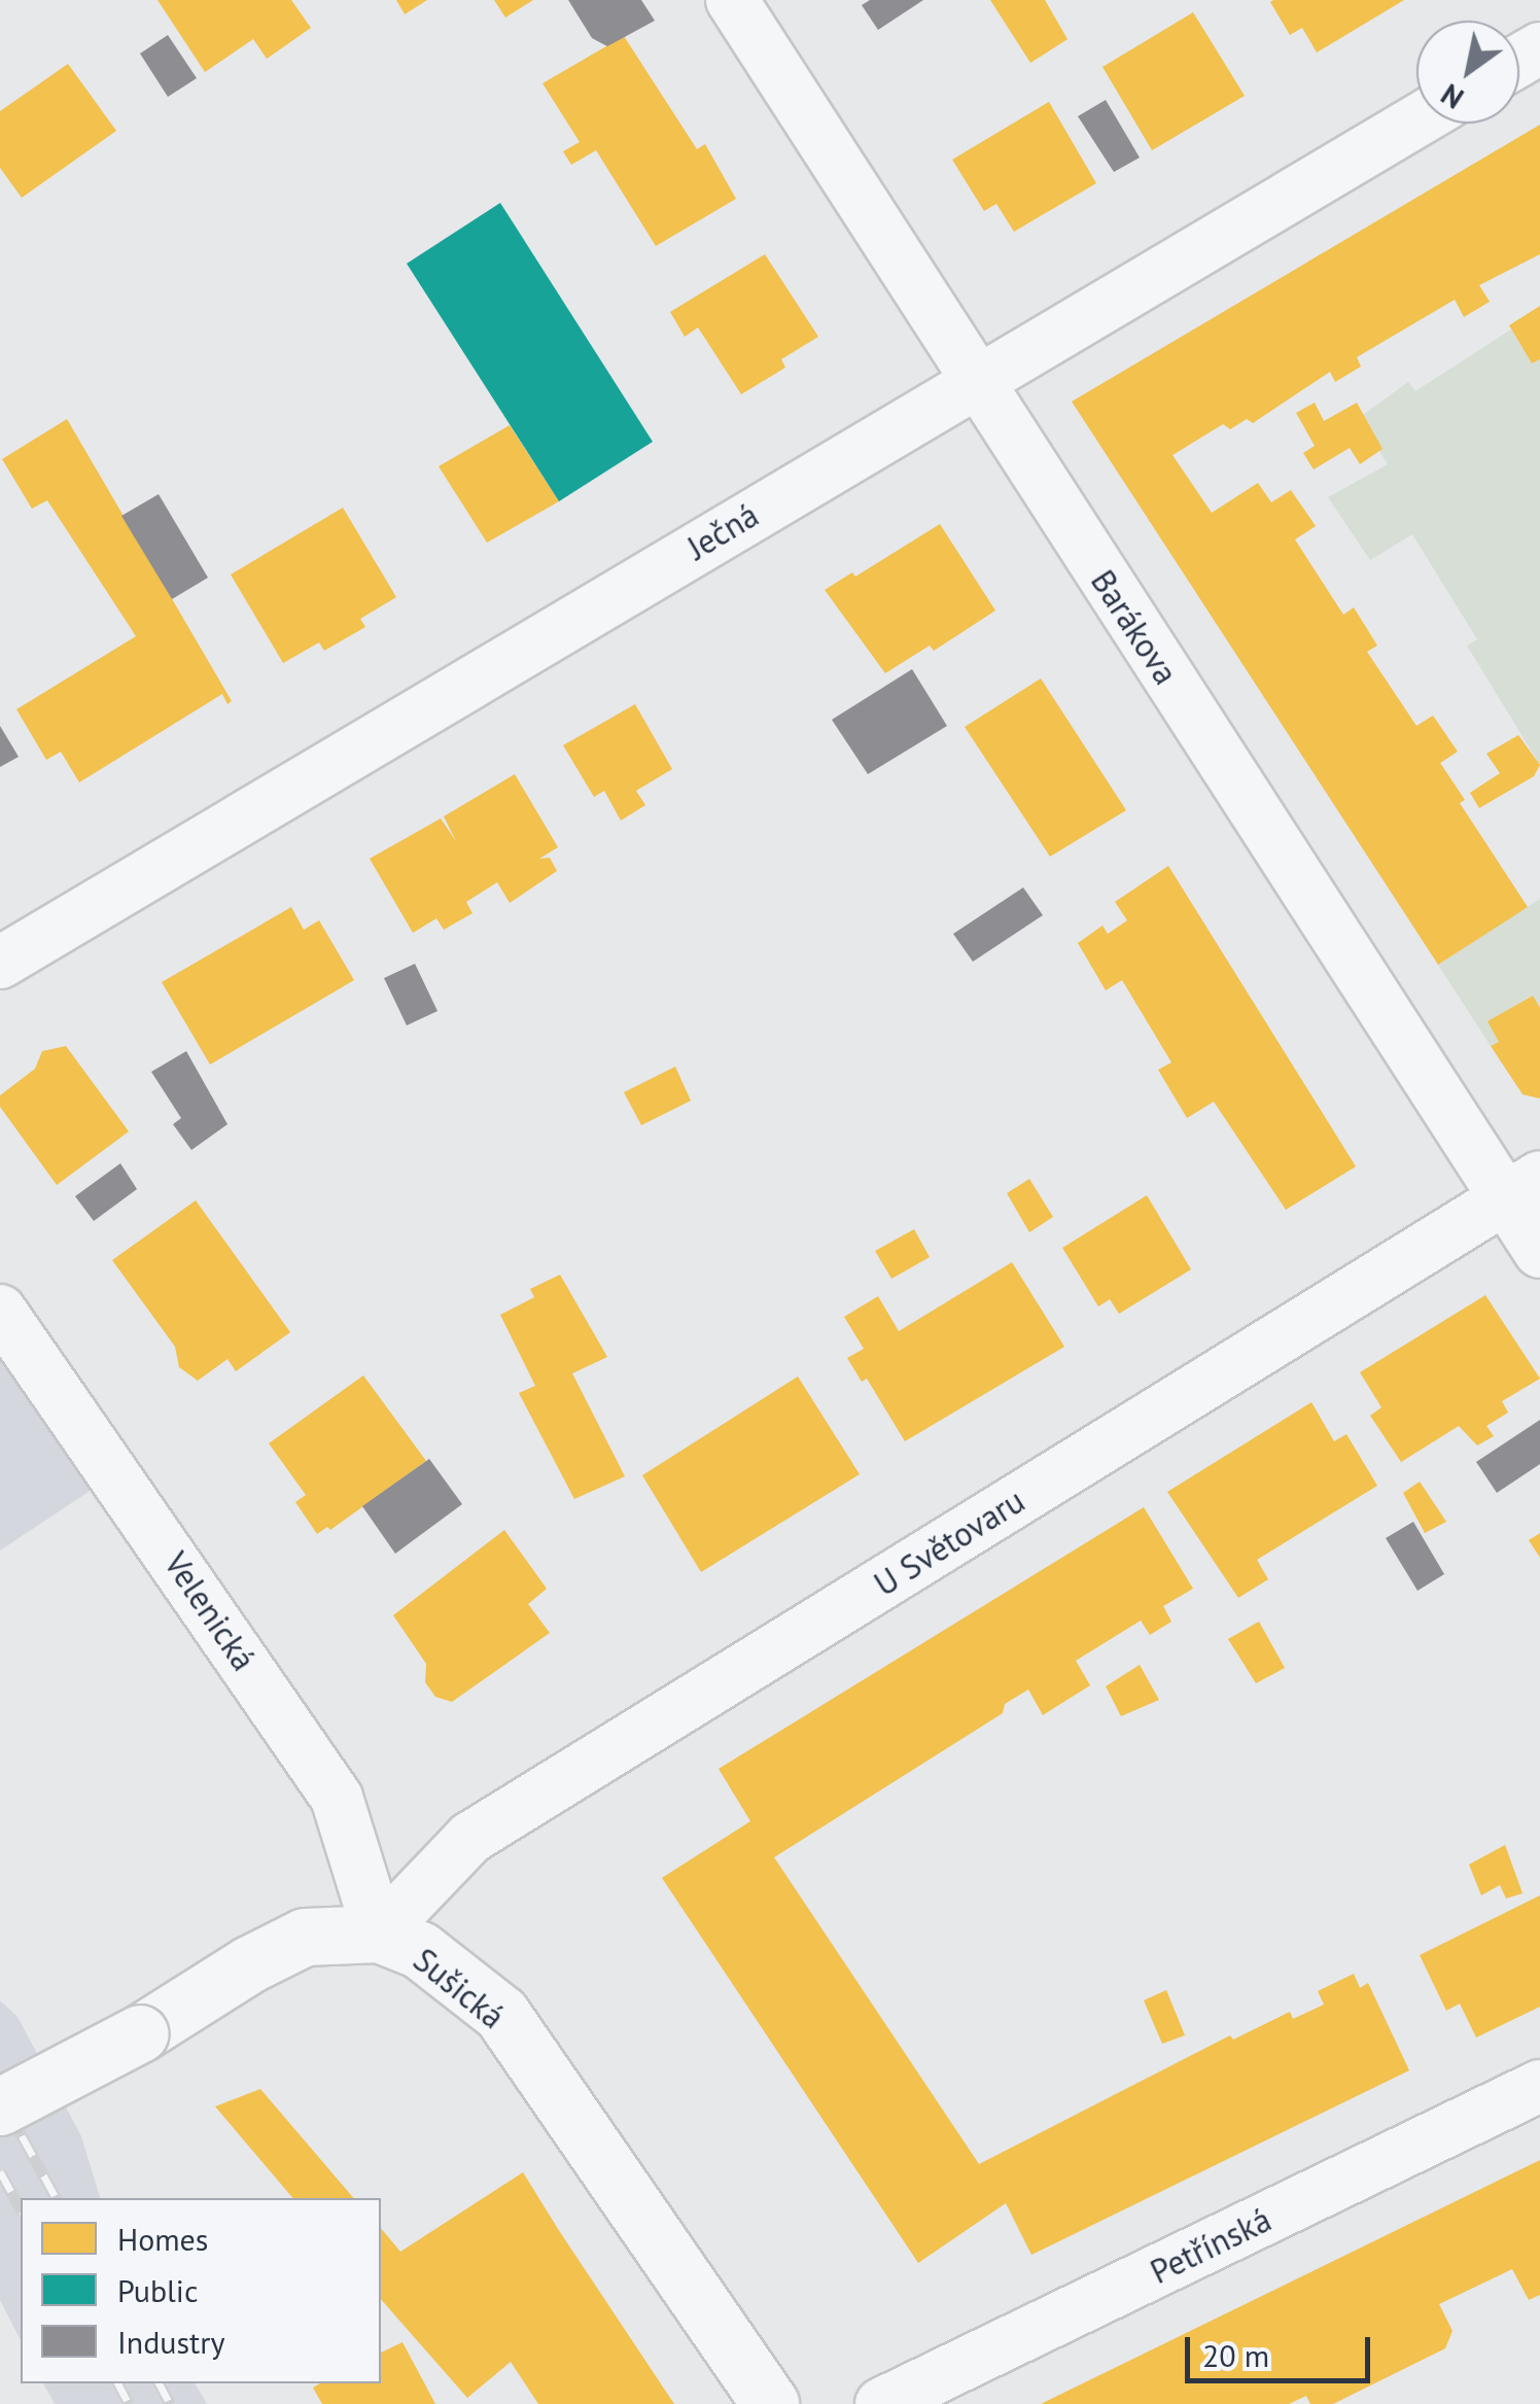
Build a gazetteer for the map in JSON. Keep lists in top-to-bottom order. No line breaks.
{"streets":{"street":["Ječná","Barákova","U Světovaru","Velenická","Sušická","Petřínská"]},"crossings":[["Ječná","Barákova"],["Barákova","U Světovaru"],["U Světovaru","Velenická"],["U Světovaru","Sušická"],["Velenická","Sušická"]],"legend":["Homes","Public","Industry"],"scale_bar":"20 m","north":"bottom left"}
